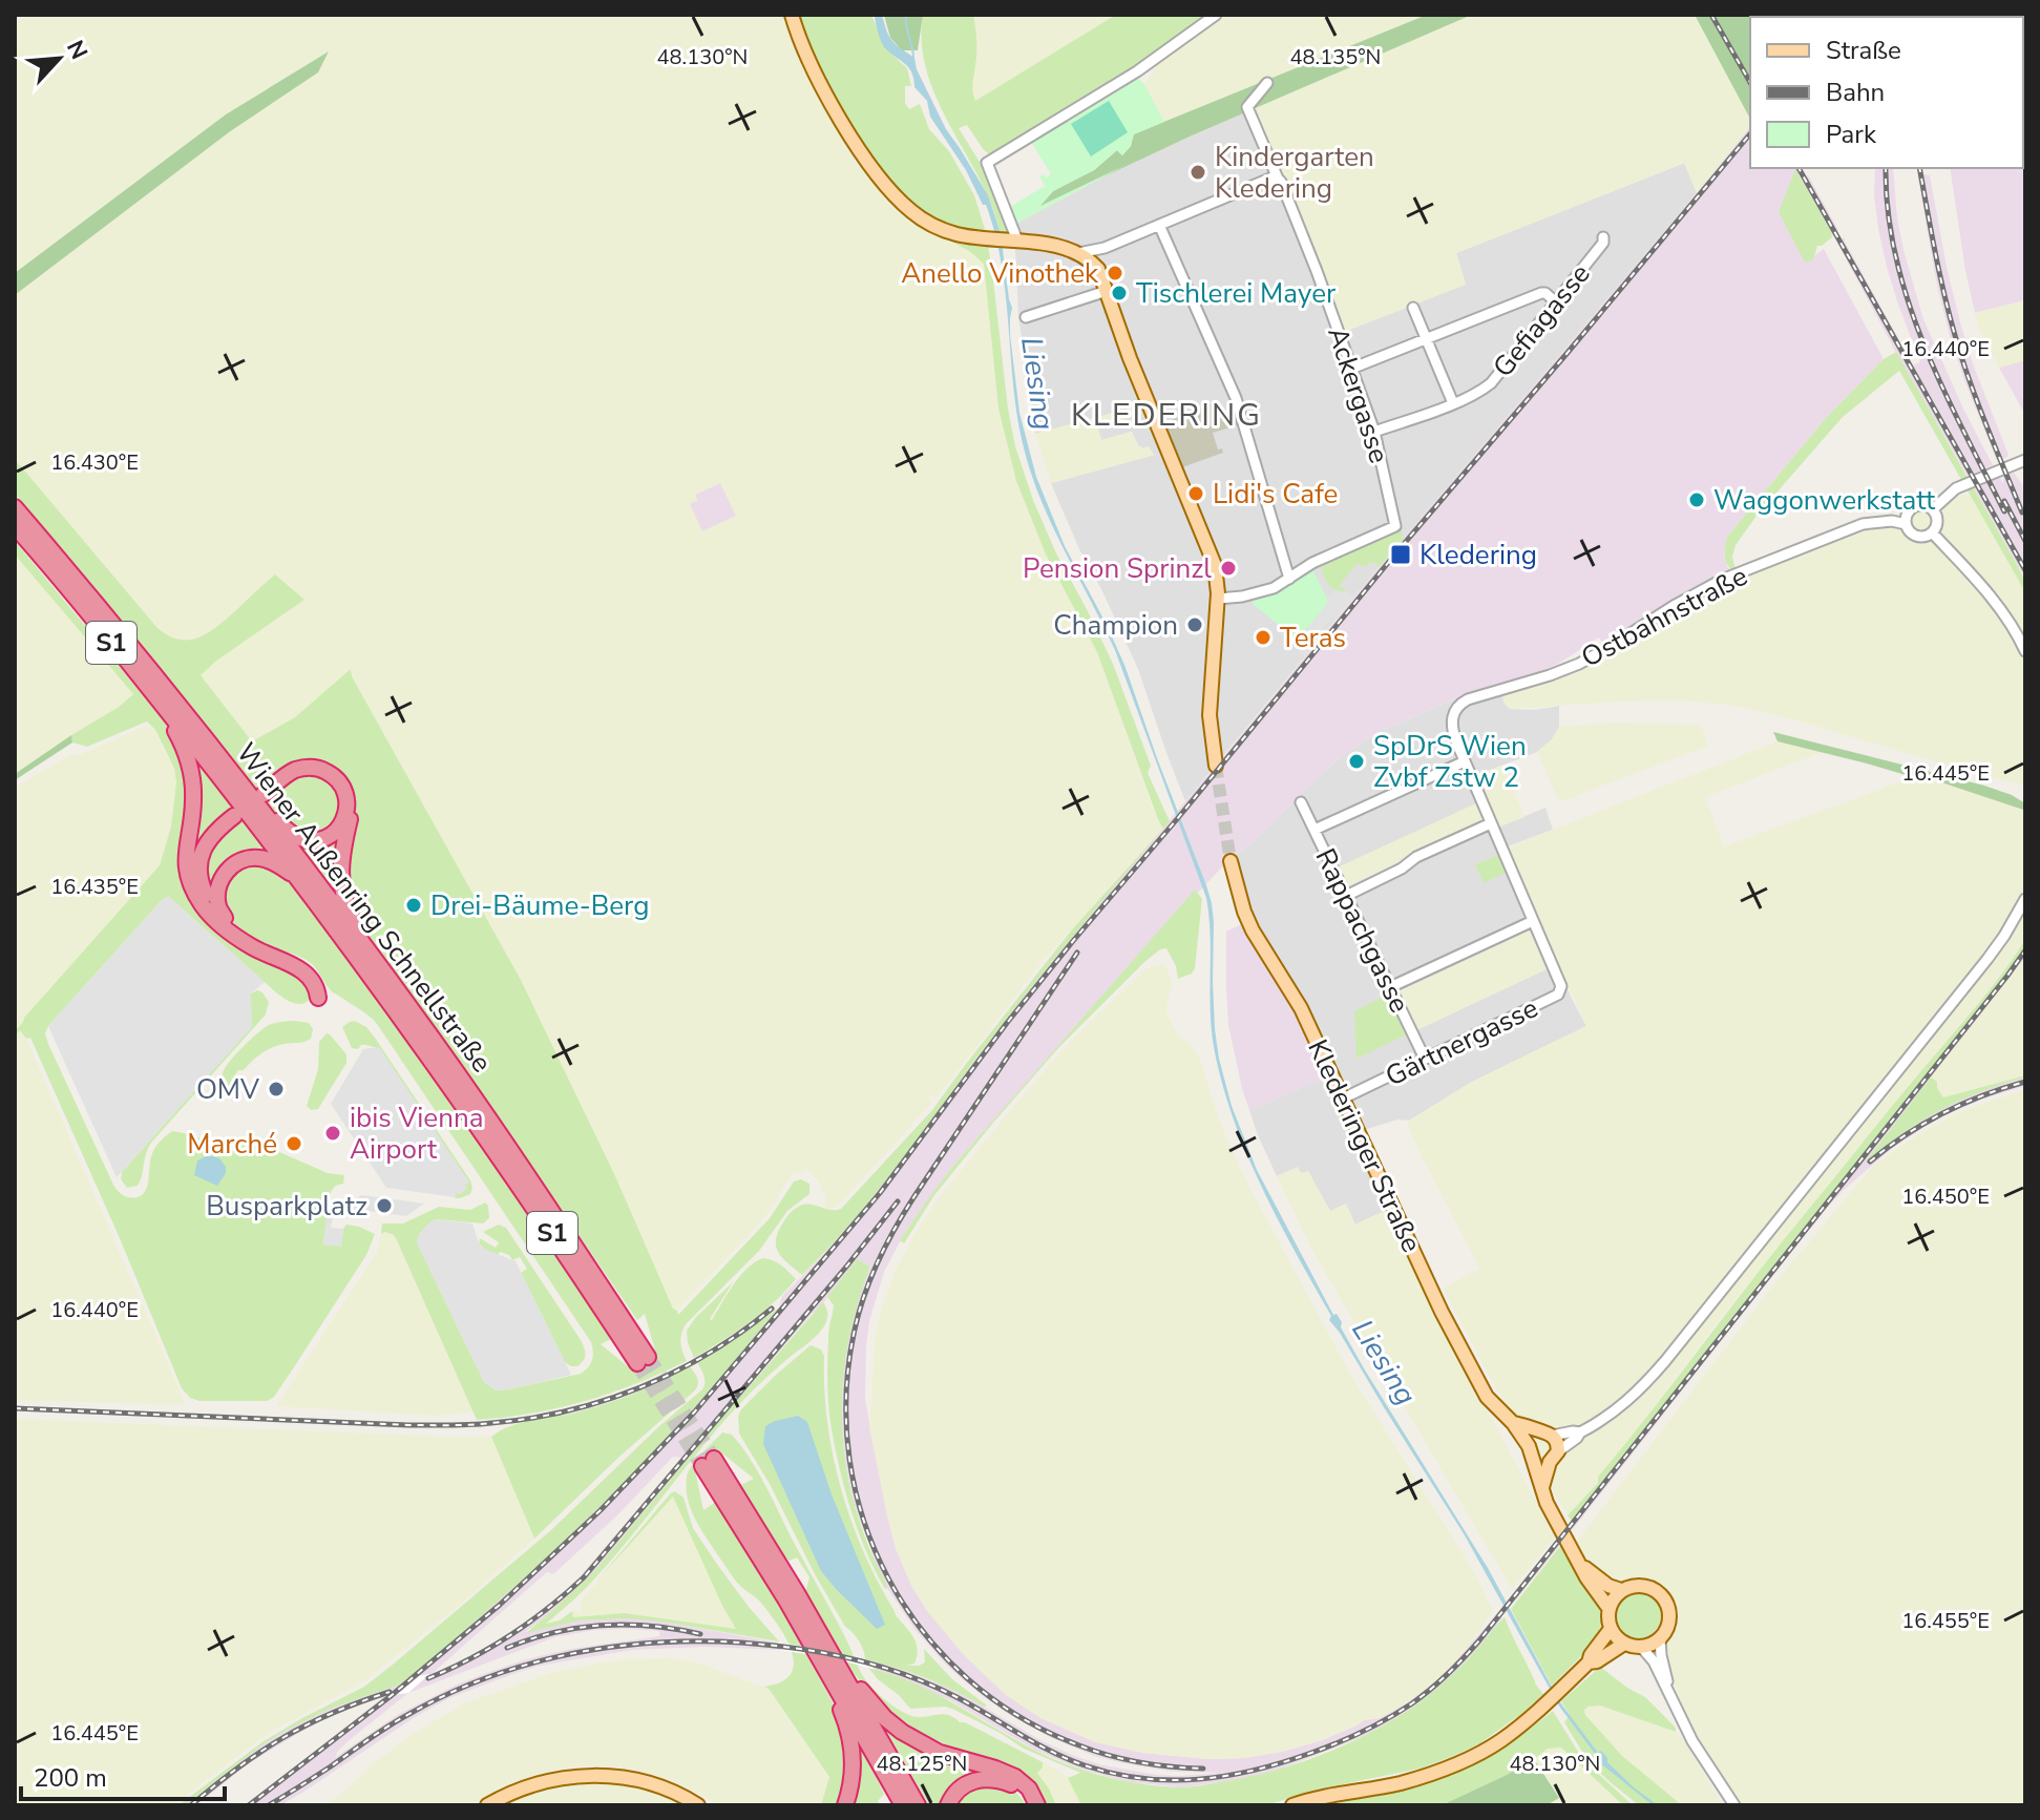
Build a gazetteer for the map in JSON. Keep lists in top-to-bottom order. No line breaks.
{"streets":{"highway":["S1","Wiener Außenring Schnellstraße"],"main road":["Klederinger Straße"],"street":["Gefiagasse","Ackergasse","Ostbahnstraße","Rappachgasse","Gärtnergasse"]},"crossings":[["Gefiagasse","Ackergasse"],["Ostbahnstraße","Gärtnergasse"],["Rappachgasse","Gärtnergasse"],["Gärtnergasse","Klederinger Straße"]],"districts":["KLEDERING"],"water":["Liesing"],"places":{"other":["Kindergarten Kledering","Anello Vinothek","Tischlerei Mayer","Lidi's Cafe","Waggonwerkstatt","Pension Sprinzl","Champion","Teras","SpDrS Wien Zvbf Zstw 2","Drei-Bäume-Berg","OMV","ibis Vienna Airport","Marché","Busparkplatz"],"transit":["Kledering"]},"legend":["Straße","Bahn","Park"],"scale_bar":"200 m","north":"top right","coordinates":["48.130°N","48.135°N","16.440°E","16.430°E","16.445°E","16.435°E","16.450°E","16.455°E","48.125°N"]}
